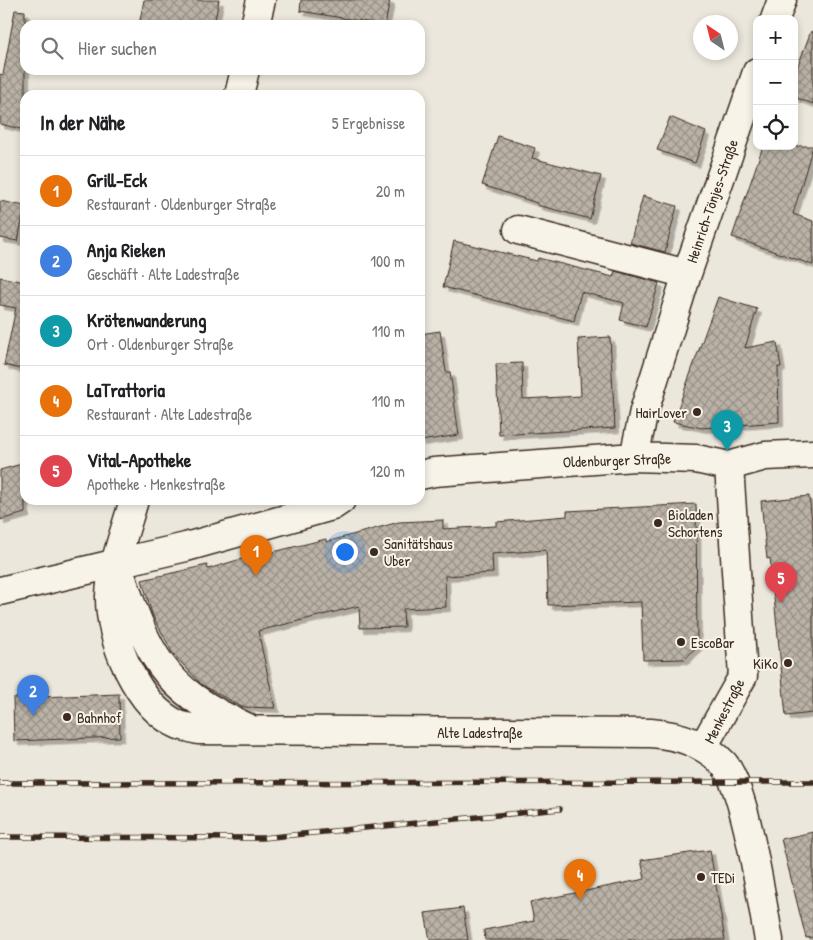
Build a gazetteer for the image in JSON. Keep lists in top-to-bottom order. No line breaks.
{"streets":{"street":["Heinrich-Tönjes-Straße","Oldenburger Straße","Menkestraße","Alte Ladestraße"]},"crossings":[["Heinrich-Tönjes-Straße","Oldenburger Straße"],["Oldenburger Straße","Menkestraße"],["Menkestraße","Alte Ladestraße"]],"places":["HairLover","Bioladen Schortens","Sanitätshaus Uber","EscoBar","KiKo","Bahnhof","TEDi"],"north":"top left","page":{"map_buttons":["+","−"],"search":"Hier suchen","heading":["In der Nähe","5 Ergebnisse"],"list":[{"mark":"1","name":"Grill-Eck","note":"Restaurant · Oldenburger Straße","value":"20 m"},{"mark":"2","name":"Anja Rieken","note":"Geschäft · Alte Ladestraße","value":"100 m"},{"mark":"3","name":"Krötenwanderung","note":"Ort · Oldenburger Straße","value":"110 m"},{"mark":"4","name":"LaTrattoria","note":"Restaurant · Alte Ladestraße","value":"110 m"},{"mark":"5","name":"Vital-Apotheke","note":"Apotheke · Menkestraße","value":"120 m"}],"pins":["3","1","5","2","4"]}}
